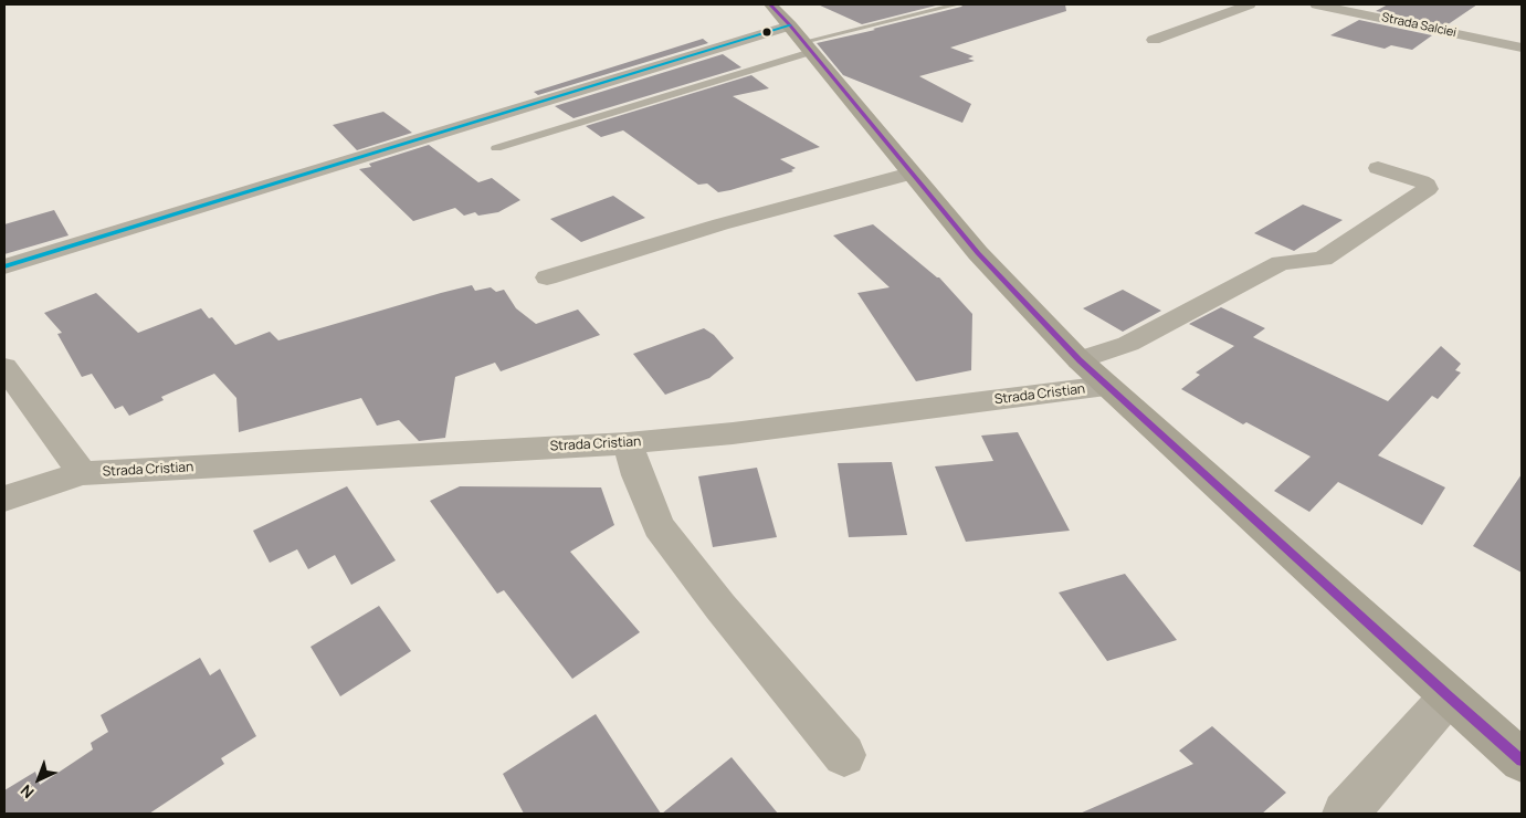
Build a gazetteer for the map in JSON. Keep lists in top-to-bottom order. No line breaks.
{"streets":{"street":["Strada Salciei","Strada Cristian"]},"north":"bottom left"}
